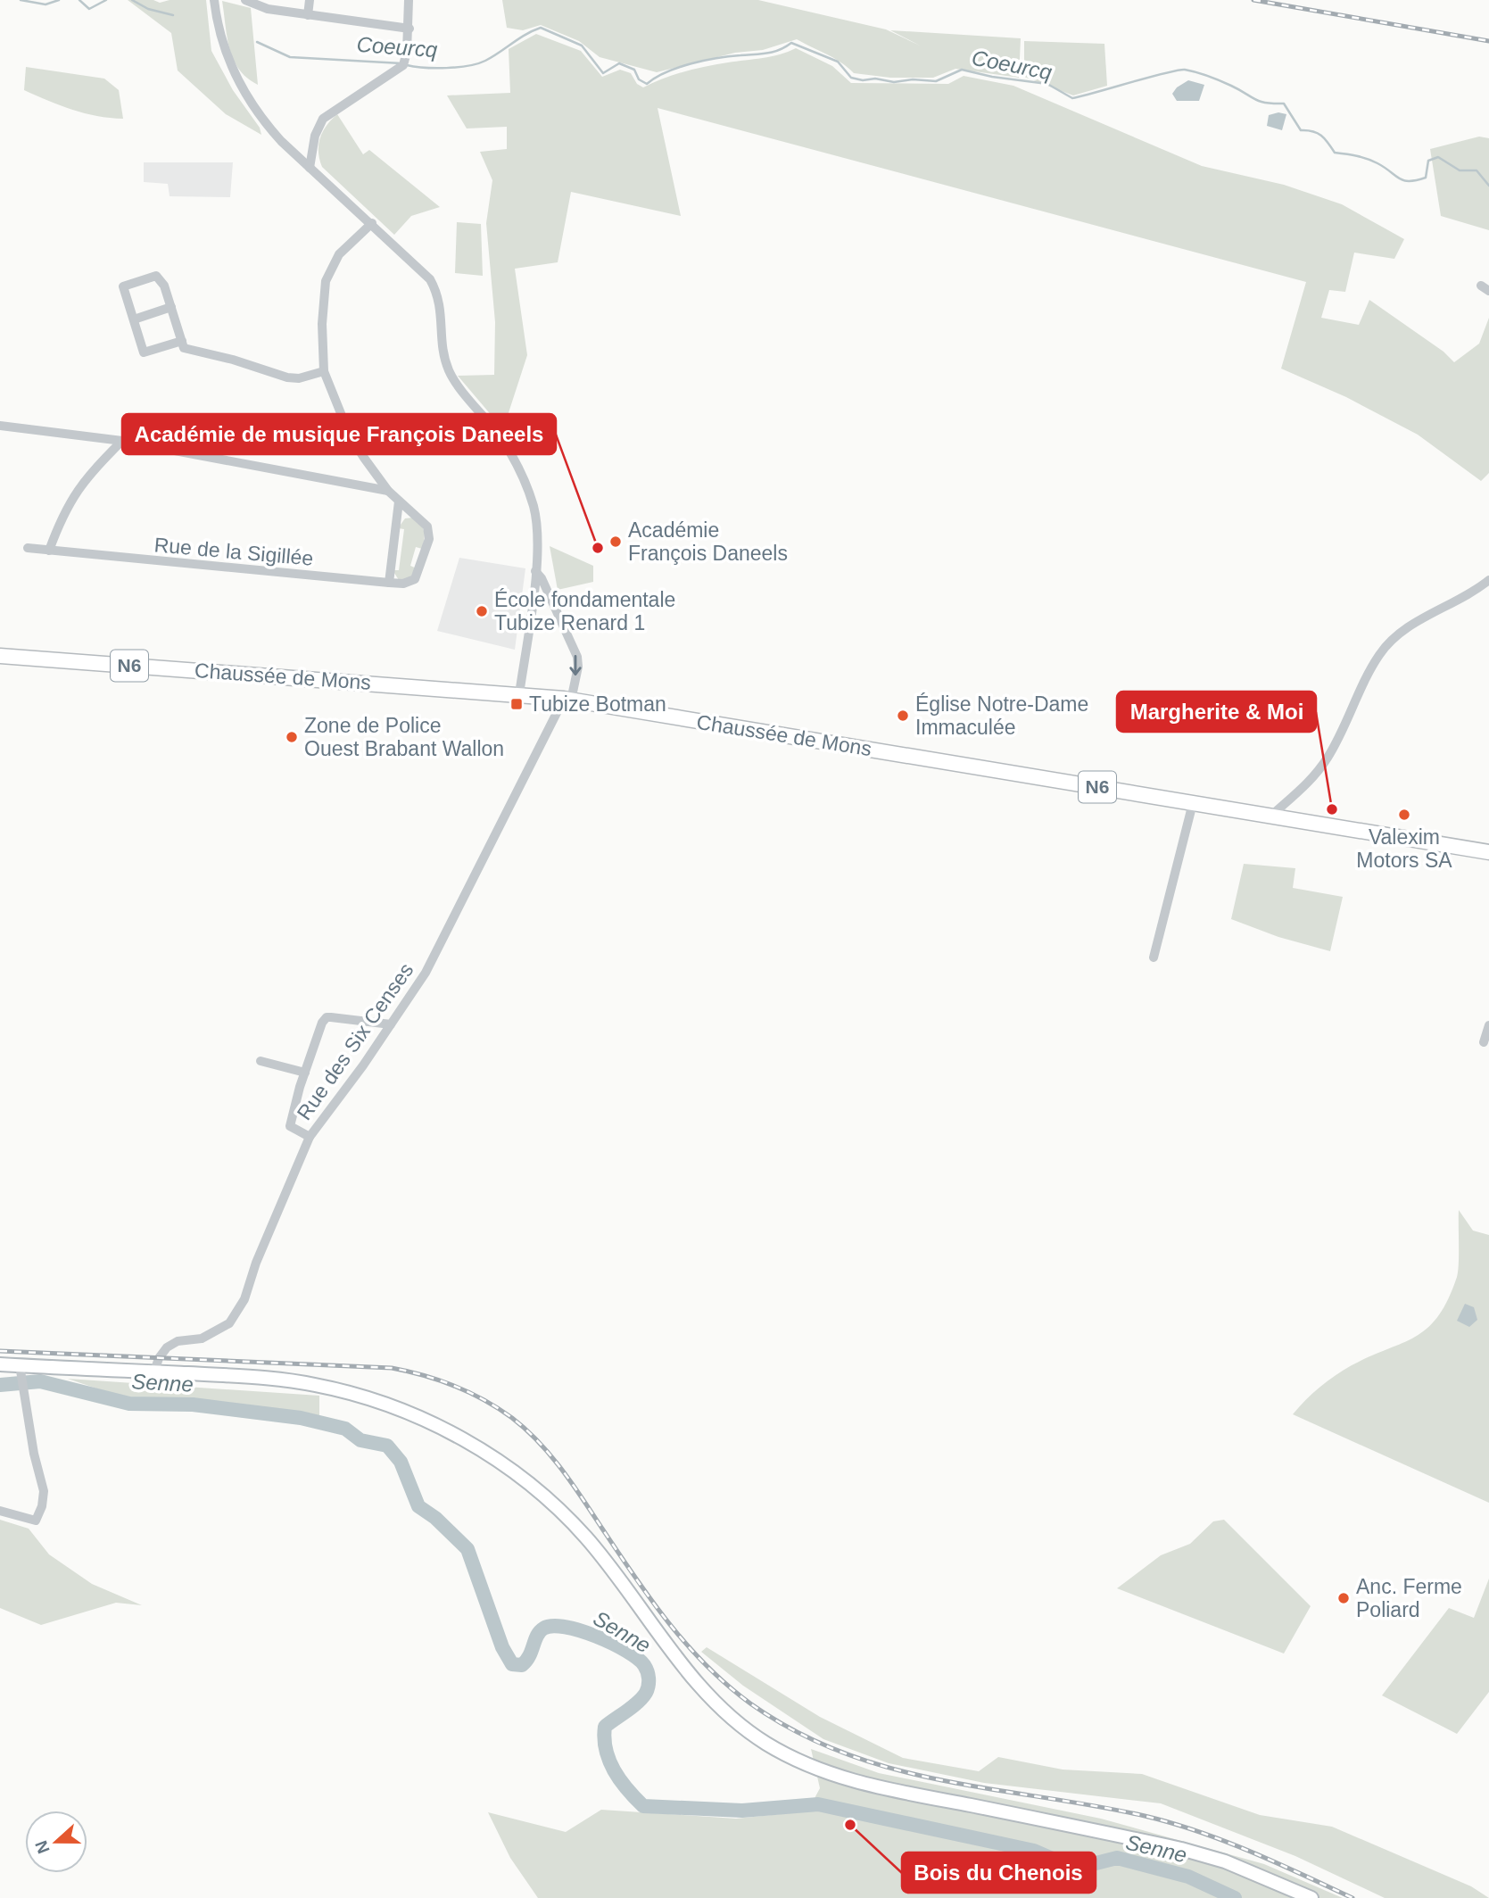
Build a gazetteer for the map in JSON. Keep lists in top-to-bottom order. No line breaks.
{"streets":{"main road":["N6","Chaussée de Mons"],"street":["Rue de la Sigillée","Rue des Six Censes"]},"crossings":[["Chaussée de Mons","Rue des Six Censes"]],"water":["Coeurcq","Senne"],"places":{"other":["Académie François Daneels","Académie de musique François Daneels","École fondamentale Tubize Renard 1","Église Notre-Dame Immaculée","Zone de Police Ouest Brabant Wallon","Margherite & Moi","Valexim Motors SA","Anc. Ferme Poliard","Bois du Chenois"],"transit":["Tubize Botman"]},"north":"left"}
